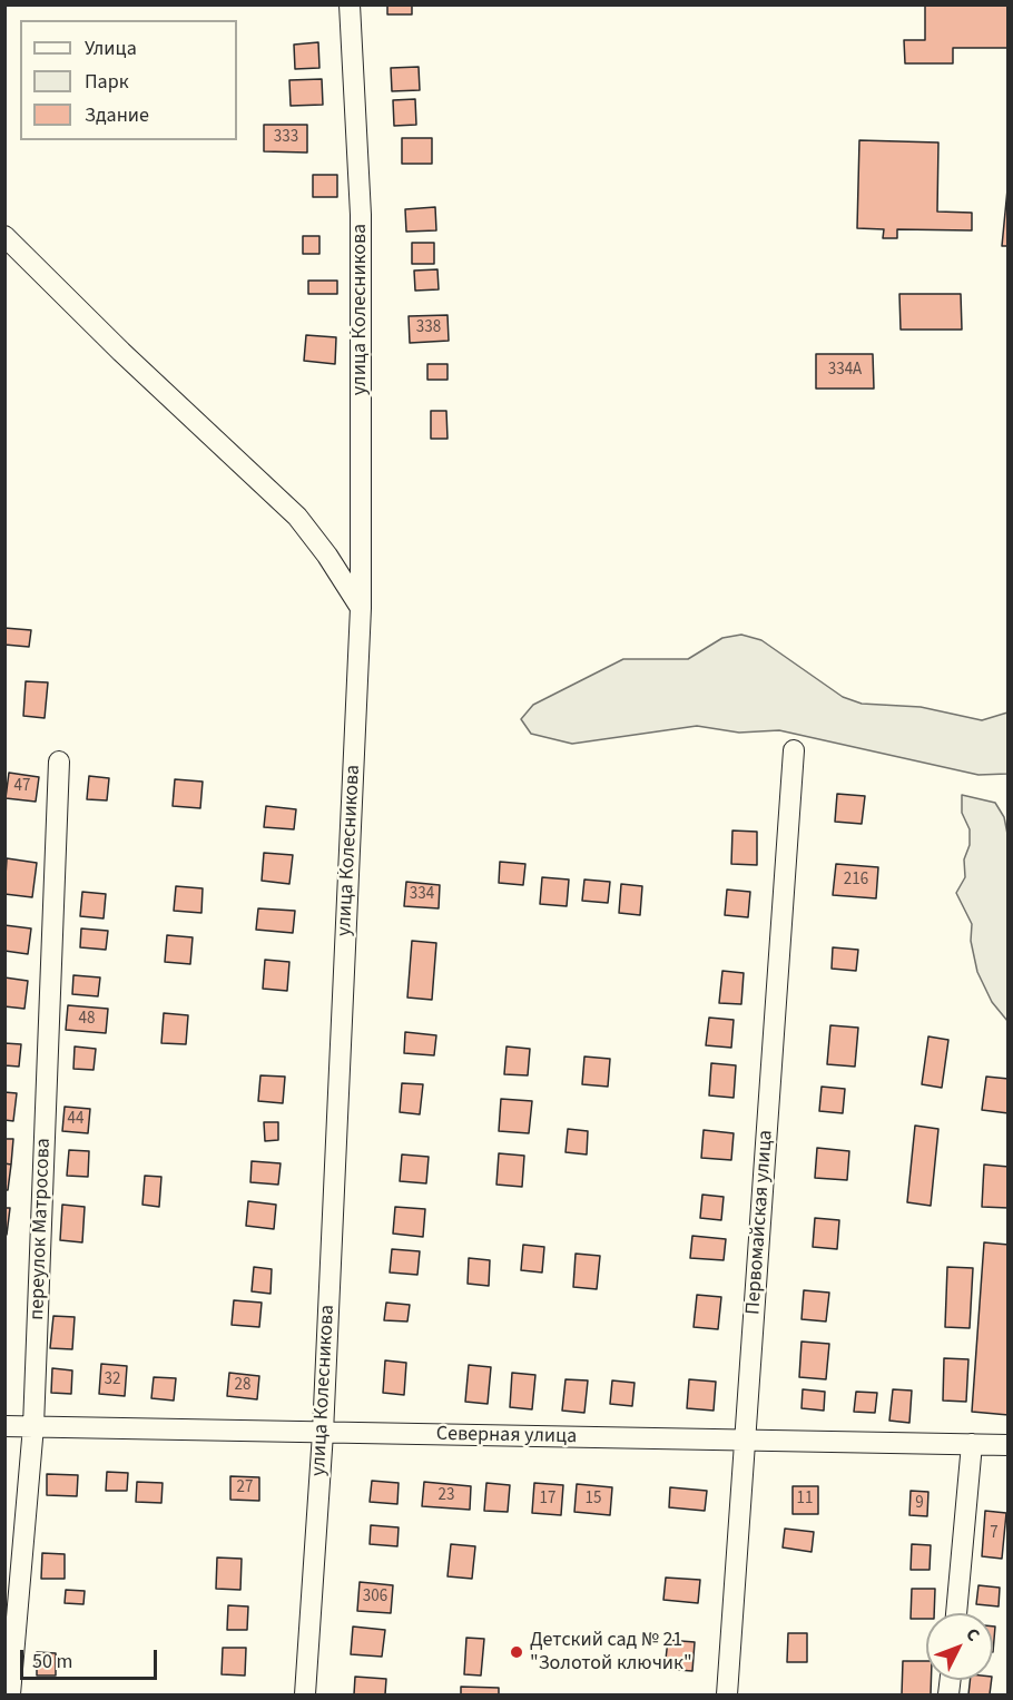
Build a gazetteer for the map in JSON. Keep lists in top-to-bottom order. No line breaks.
{"streets":{"street":["улица Колесникова","Первомайская улица","переулок Матросова","Северная улица"]},"crossings":[["улица Колесникова","Северная улица"],["Первомайская улица","Северная улица"],["переулок Матросова","Северная улица"]],"places":["Детский сад № 21 \"Золотой ключик\""],"house_numbers":["333","338","334А","47","216","334","48","44","32","28","27","23","17","15","11","9","7","306"],"legend":["Улица","Парк","Здание"],"scale_bar":"50 m","north":"top right"}
